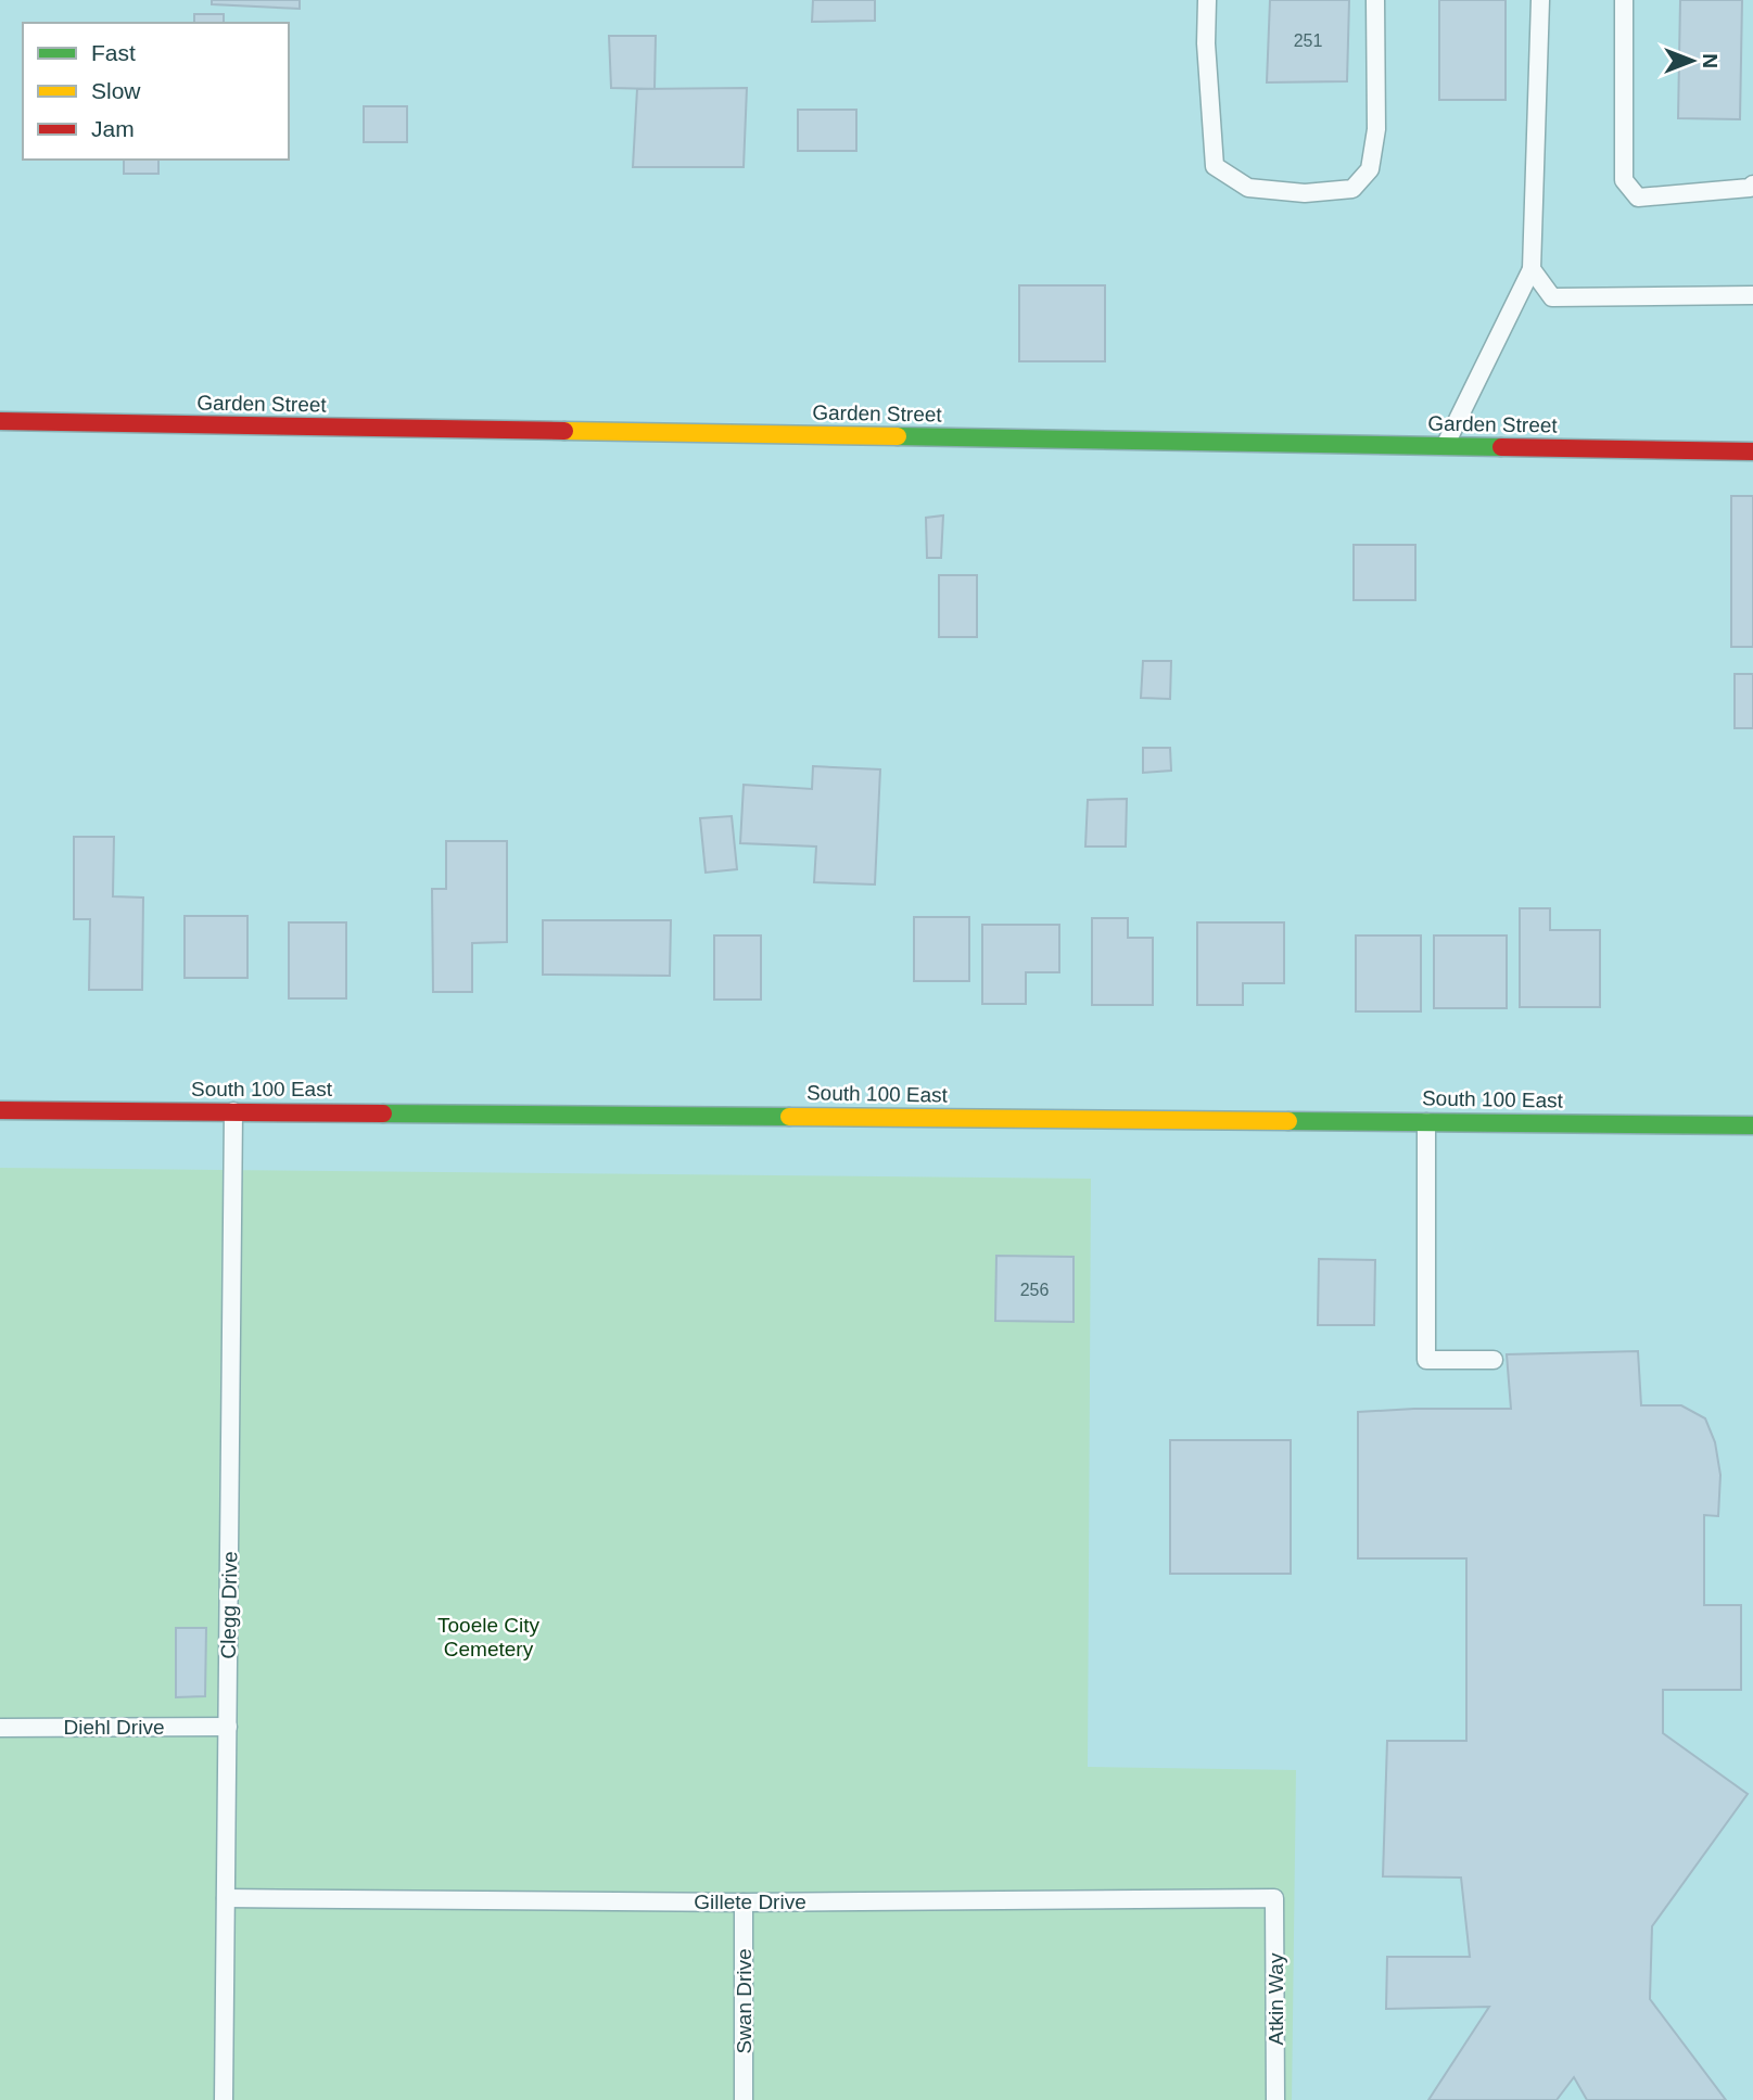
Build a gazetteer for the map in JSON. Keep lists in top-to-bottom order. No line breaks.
{"streets":{"street":["Garden Street","South 100 East"],"lane":["Clegg Drive","Diehl Drive","Gillete Drive","Atkin Way","Swan Drive"]},"crossings":[["South 100 East","Clegg Drive"],["Clegg Drive","Diehl Drive"],["Clegg Drive","Gillete Drive"],["Gillete Drive","Atkin Way"],["Gillete Drive","Swan Drive"]],"parks":["Tooele City Cemetery"],"house_numbers":["251","256"],"legend":["Fast","Slow","Jam"],"north":"right"}
